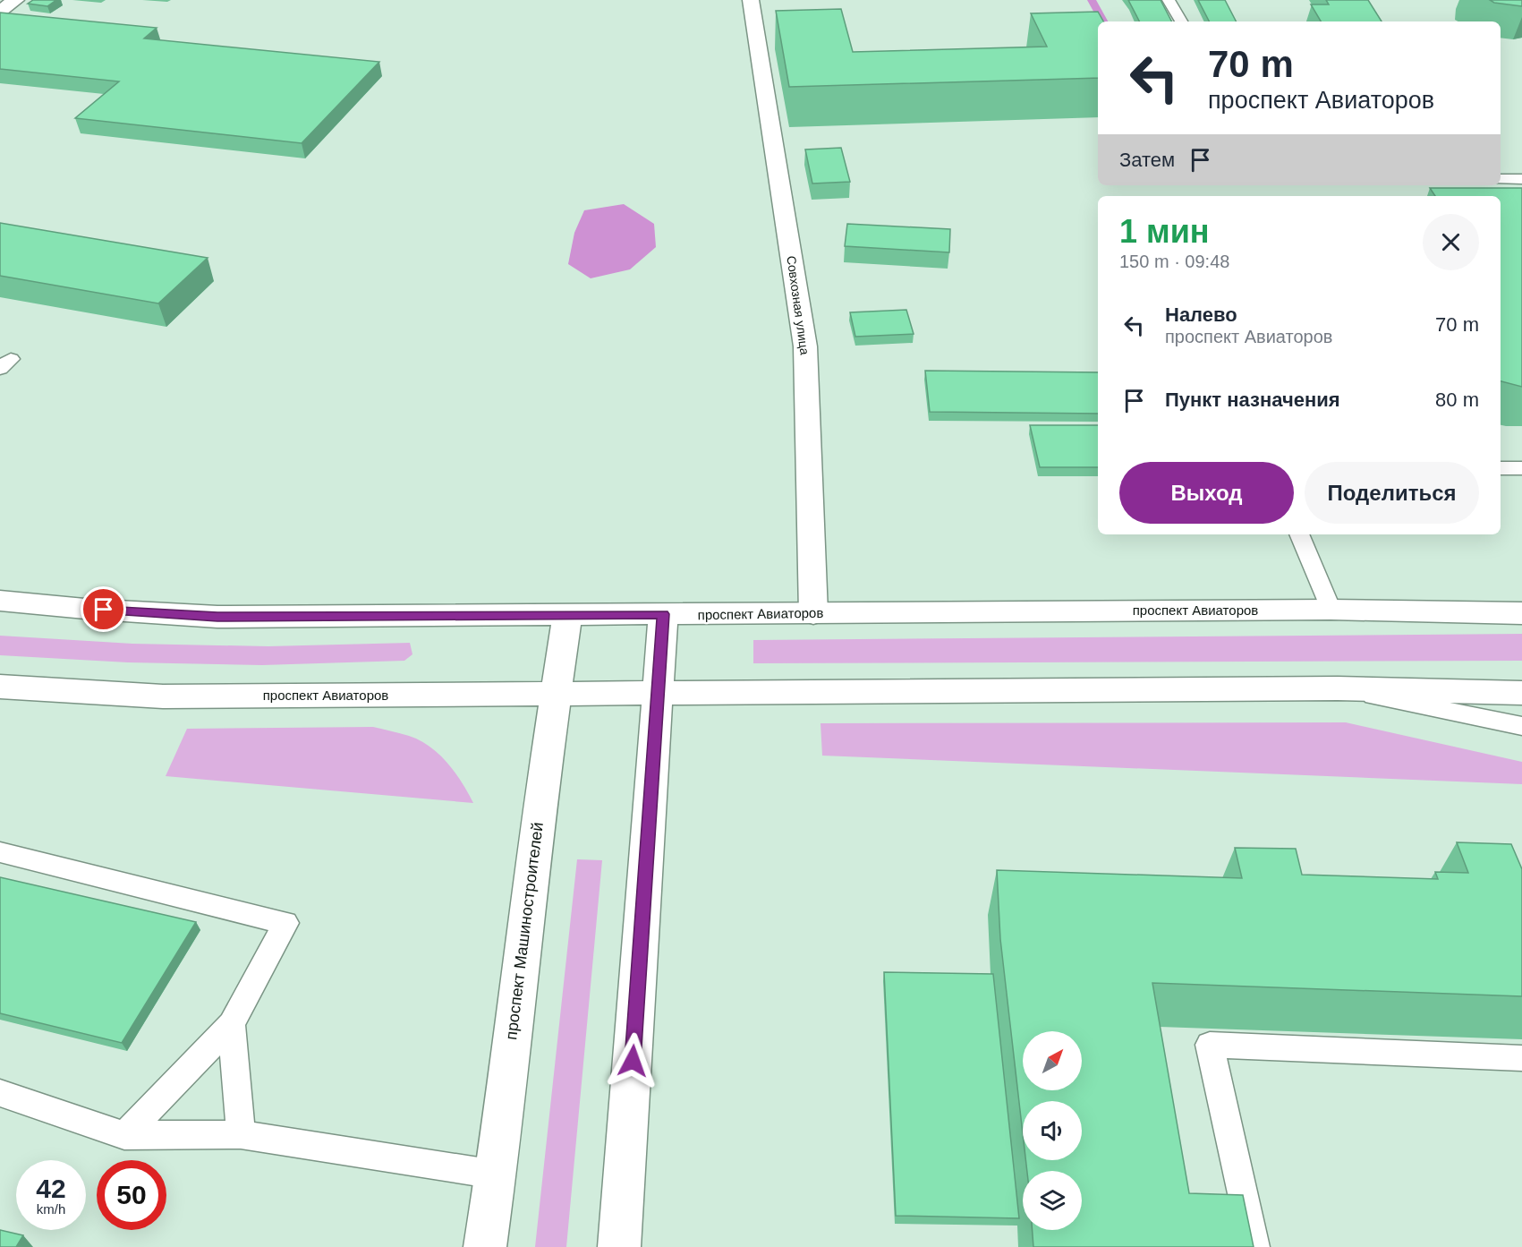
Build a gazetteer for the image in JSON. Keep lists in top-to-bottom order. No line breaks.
{"streets":{"main road":["Совхозная улица","проспект Авиаторов","проспект Машиностроителей"]},"crossings":[["Совхозная улица","проспект Авиаторов"],["проспект Авиаторов","проспект Машиностроителей"]],"north":"top right","page":{"turn":["70 m","проспект Авиаторов"],"then":"Затем","heading":["1 мин","150 m · 09:48"],"list":[{"name":"Налево","note":"проспект Авиаторов","value":"70 m"},{"name":"Пункт назначения","value":"80 m"}],"buttons":["Выход","Поделиться"],"speed":"42 km/h","limit":"50"}}
